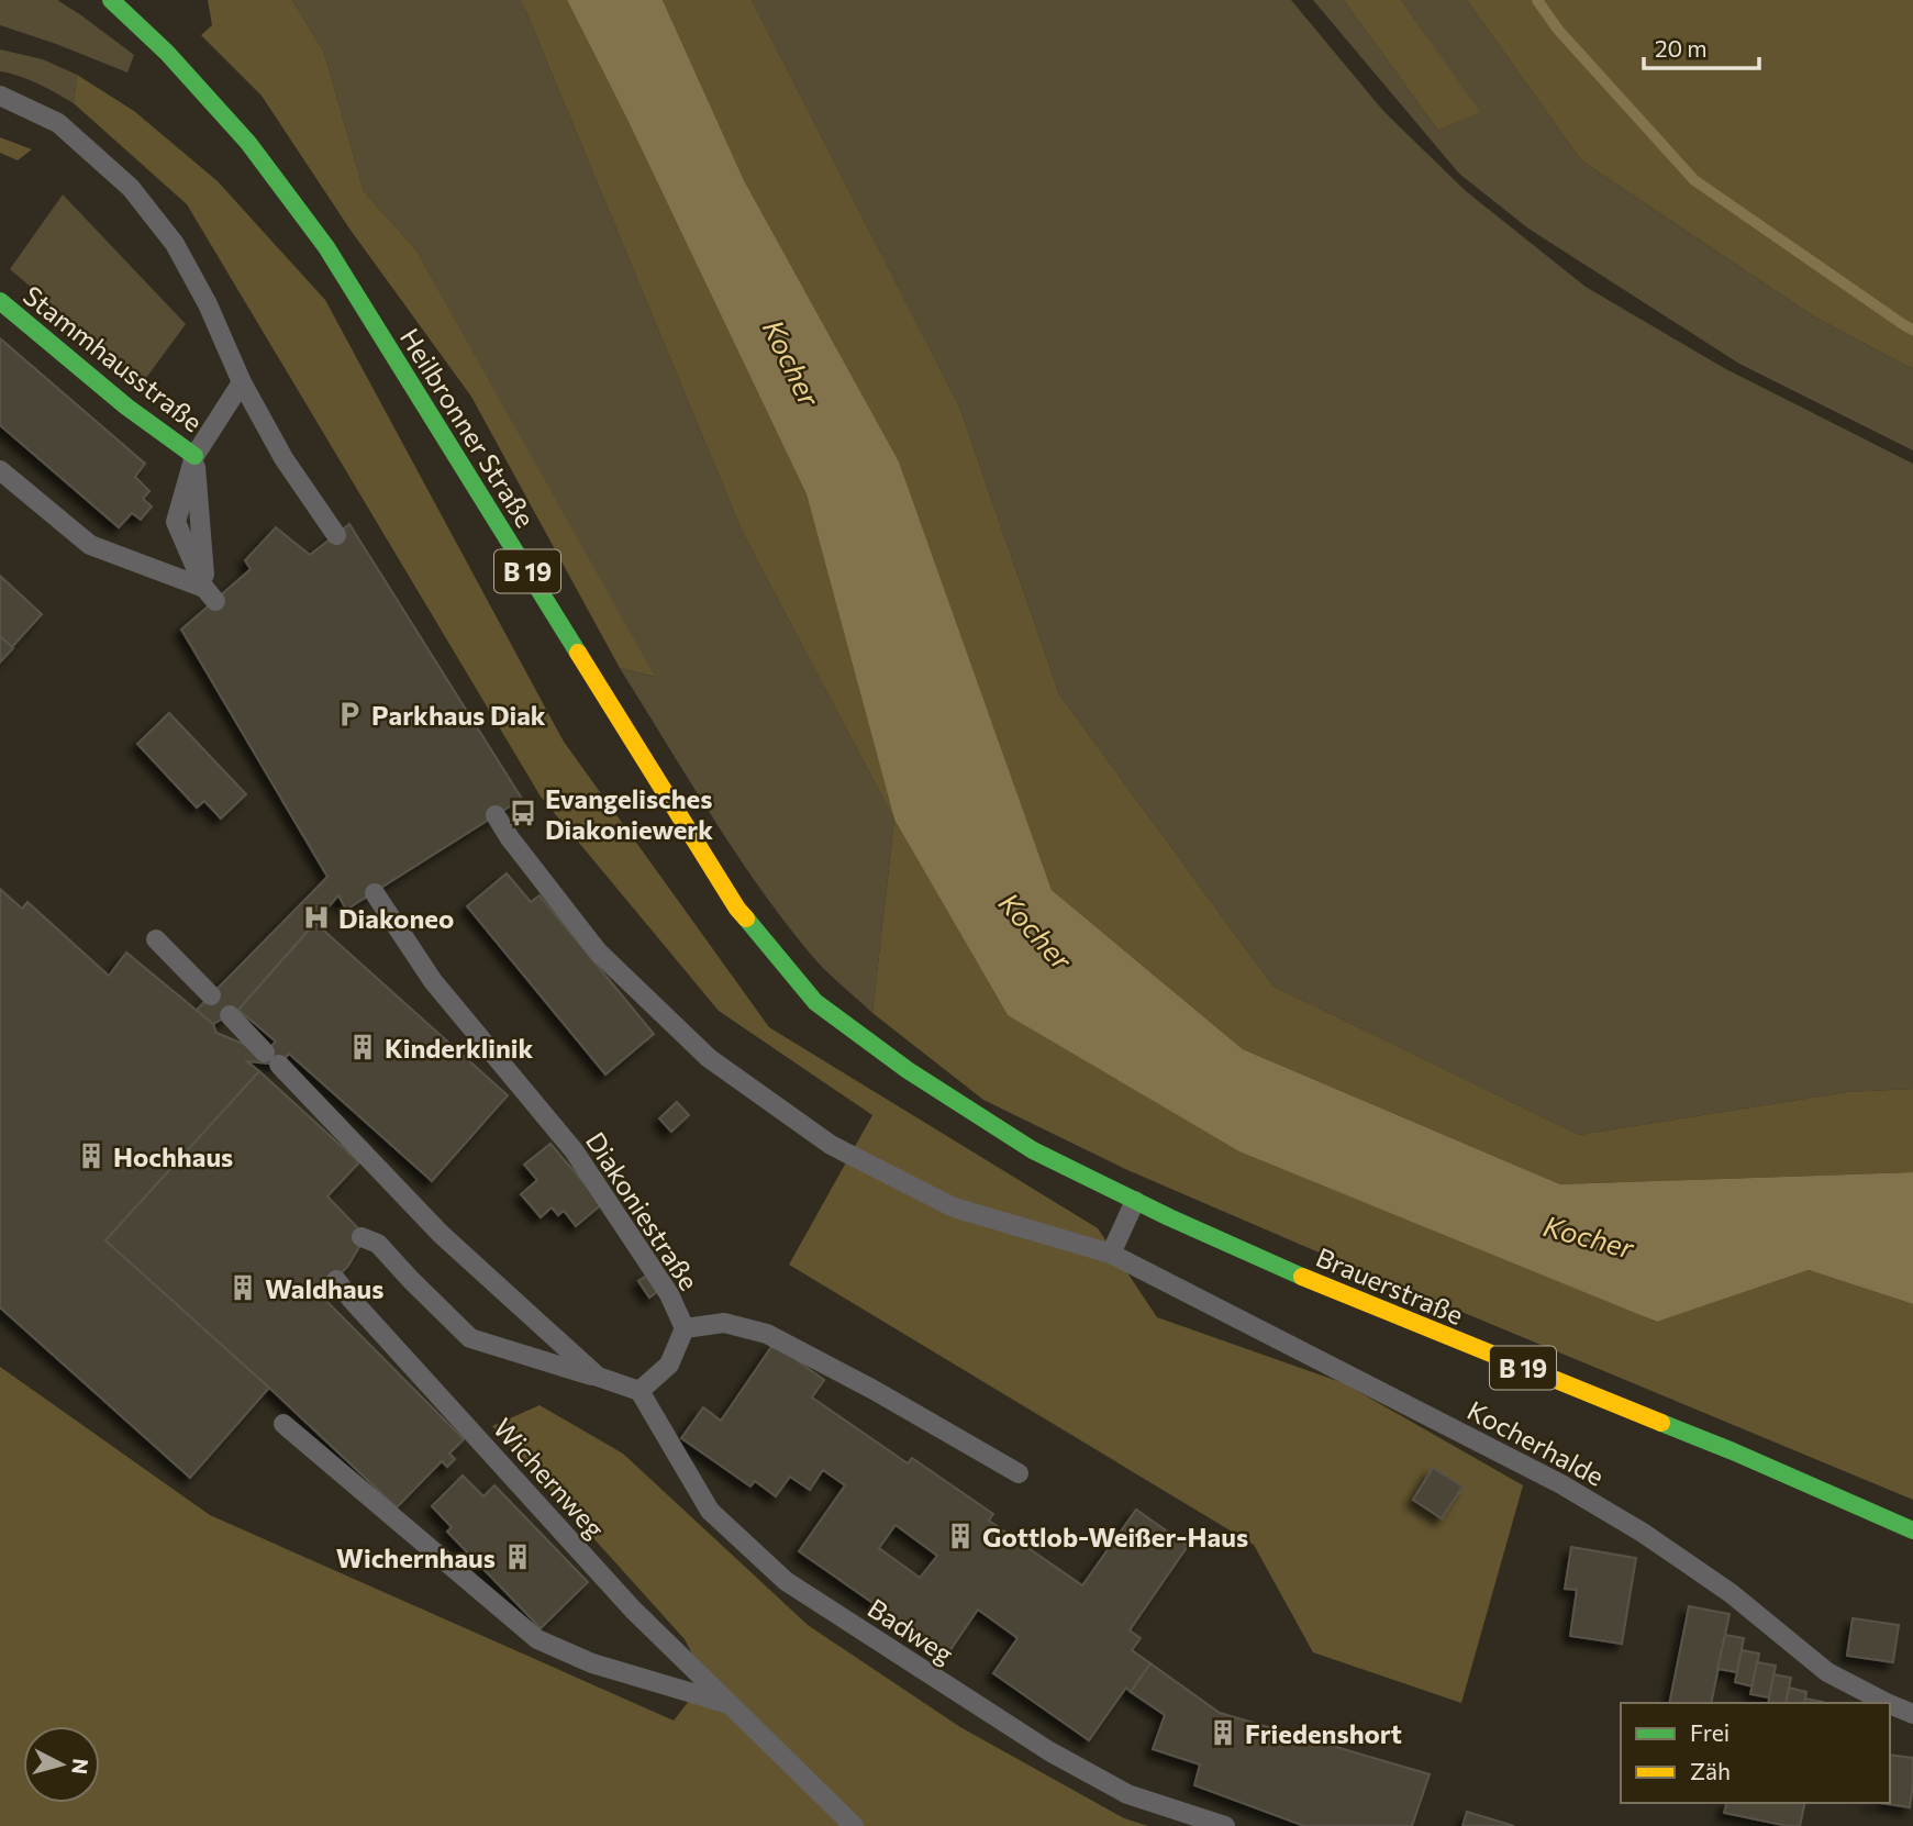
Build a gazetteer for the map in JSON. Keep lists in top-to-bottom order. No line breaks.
{"streets":{"main road":["Stammhausstraße","Heilbronner Straße","B 19","Brauerstraße"],"lane":["Diakoniestraße","Kocherhalde","Wichernweg","Badweg"]},"crossings":[["Heilbronner Straße","Brauerstraße"],["Diakoniestraße","Badweg"]],"water":["Kocher"],"places":{"parking":["Parkhaus Diak"],"bus stop":["Evangelisches Diakoniewerk"],"hospital":["Diakoneo"],"building":["Kinderklinik","Hochhaus","Waldhaus","Gottlob-Weißer-Haus","Wichernhaus","Friedenshort"]},"legend":["Frei","Zäh"],"scale_bar":"20 m","north":"right"}
